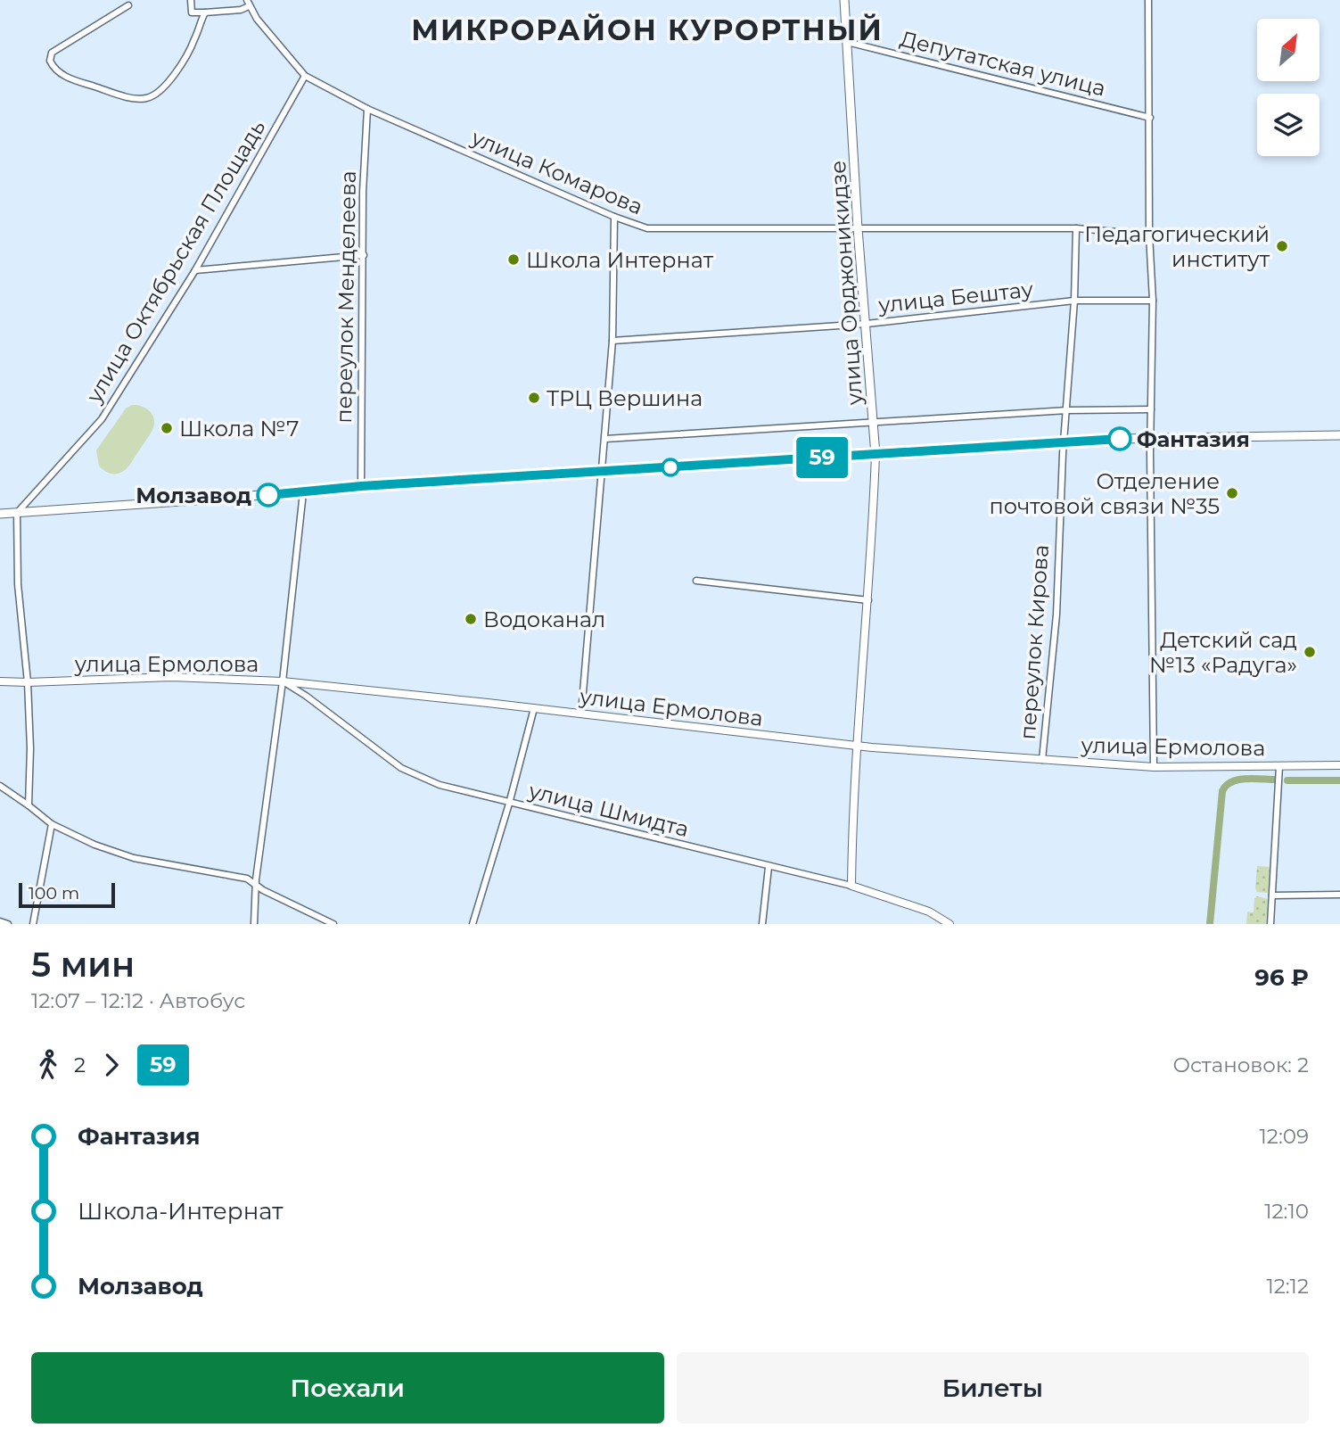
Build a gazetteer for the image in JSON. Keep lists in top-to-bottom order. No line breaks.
{"streets":{"main road":["улица Орджоникидзе"],"street":["Депутатская улица","улица Комарова","улица Октябрьская Площадь","переулок Менделеева","улица Бештау","переулок Кирова","улица Ермолова","улица Шмидта"]},"crossings":[["Депутатская улица","улица Орджоникидзе"],["улица Комарова","улица Октябрьская Площадь"],["улица Комарова","улица Орджоникидзе"],["улица Комарова","переулок Менделеева"],["улица Комарова","переулок Кирова"],["улица Орджоникидзе","улица Бештау"],["улица Орджоникидзе","улица Ермолова"],["улица Орджоникидзе","улица Шмидта"],["улица Бештау","переулок Кирова"],["переулок Кирова","улица Ермолова"],["улица Ермолова","улица Шмидта"]],"districts":["МИКРОРАЙОН КУРОРТНЫЙ"],"places":["Педагогический институт","Школа Интернат","ТРЦ Вершина","Школа №7","Фантазия","Отделение почтовой связи №35","Молзавод","Водоканал","Детский сад №13 «Радуга»"],"lines":["bus line 59"],"scale_bar":"100 m","north":"top right","page":{"on_map":"59","scale":"100 m","heading":["5 мин","12:07 – 12:12 · Автобус","96 ₽"],"legs":["2","59","Остановок: 2"],"list":[{"name":"Фантазия","value":"12:09"},{"name":"Школа-Интернат","value":"12:10"},{"name":"Молзавод","value":"12:12"}],"buttons":["Поехали","Билеты"]}}
